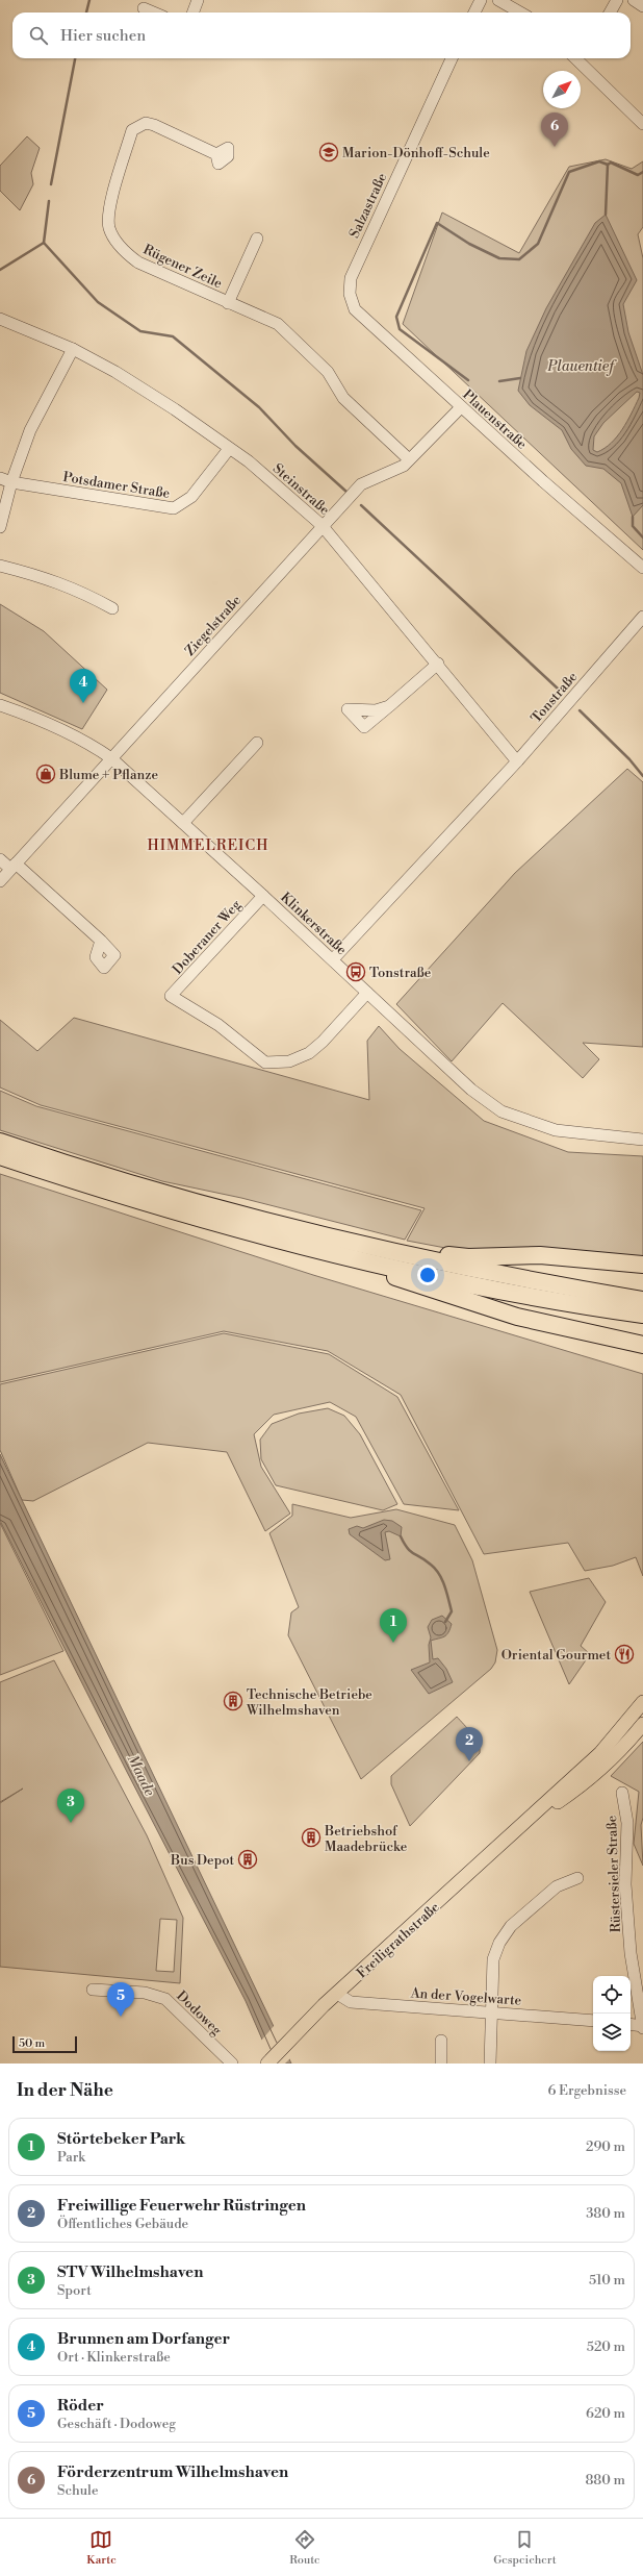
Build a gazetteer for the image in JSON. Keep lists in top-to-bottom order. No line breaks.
{"streets":{"main road":["Freiligrathstraße"],"street":["Salzastraße","Rügener Zeile","Plauenstraße","Potsdamer Straße","Steinstraße","Ziegelstraße","Tonstraße","Klinkerstraße","Doberaner Weg","Rüstersieler Straße","An der Vogelwarte","Dodoweg"]},"crossings":[["Salzastraße","Plauenstraße"],["Rügener Zeile","Ziegelstraße"],["Plauenstraße","Ziegelstraße"],["Potsdamer Straße","Steinstraße"],["Steinstraße","Ziegelstraße"],["Steinstraße","Tonstraße"],["Ziegelstraße","Klinkerstraße"],["Tonstraße","Klinkerstraße"],["Klinkerstraße","Doberaner Weg"],["Freiligrathstraße","An der Vogelwarte"]],"districts":["HIMMELREICH"],"water":["Plauentief","Maade"],"places":{"school or university":["Marion-Dönhoff-Schule"],"shop":["Blume + Pflanze"],"bus stop":["Tonstraße"],"restaurant":["Oriental Gourmet"],"building":["Technische Betriebe Wilhelmshaven","Betriebshof Maadebrücke","Bus Depot"]},"scale_bar":"50 m","north":"top right","page":{"search":"Hier suchen","pins":["6","4","1","2","3","5"],"scale":"50 m","heading":["In der Nähe","6 Ergebnisse"],"list":[{"mark":"1","name":"Störtebeker Park","note":"Park","value":"290 m"},{"mark":"2","name":"Freiwillige Feuerwehr Rüstringen","note":"Öffentliches Gebäude","value":"380 m"},{"mark":"3","name":"STV Wilhelmshaven","note":"Sport","value":"510 m"},{"mark":"4","name":"Brunnen am Dorfanger","note":"Ort · Klinkerstraße","value":"520 m"},{"mark":"5","name":"Röder","note":"Geschäft · Dodoweg","value":"620 m"},{"mark":"6","name":"Förderzentrum Wilhelmshaven","note":"Schule","value":"880 m"}],"nav":["Karte","Route","Gespeichert"]}}
